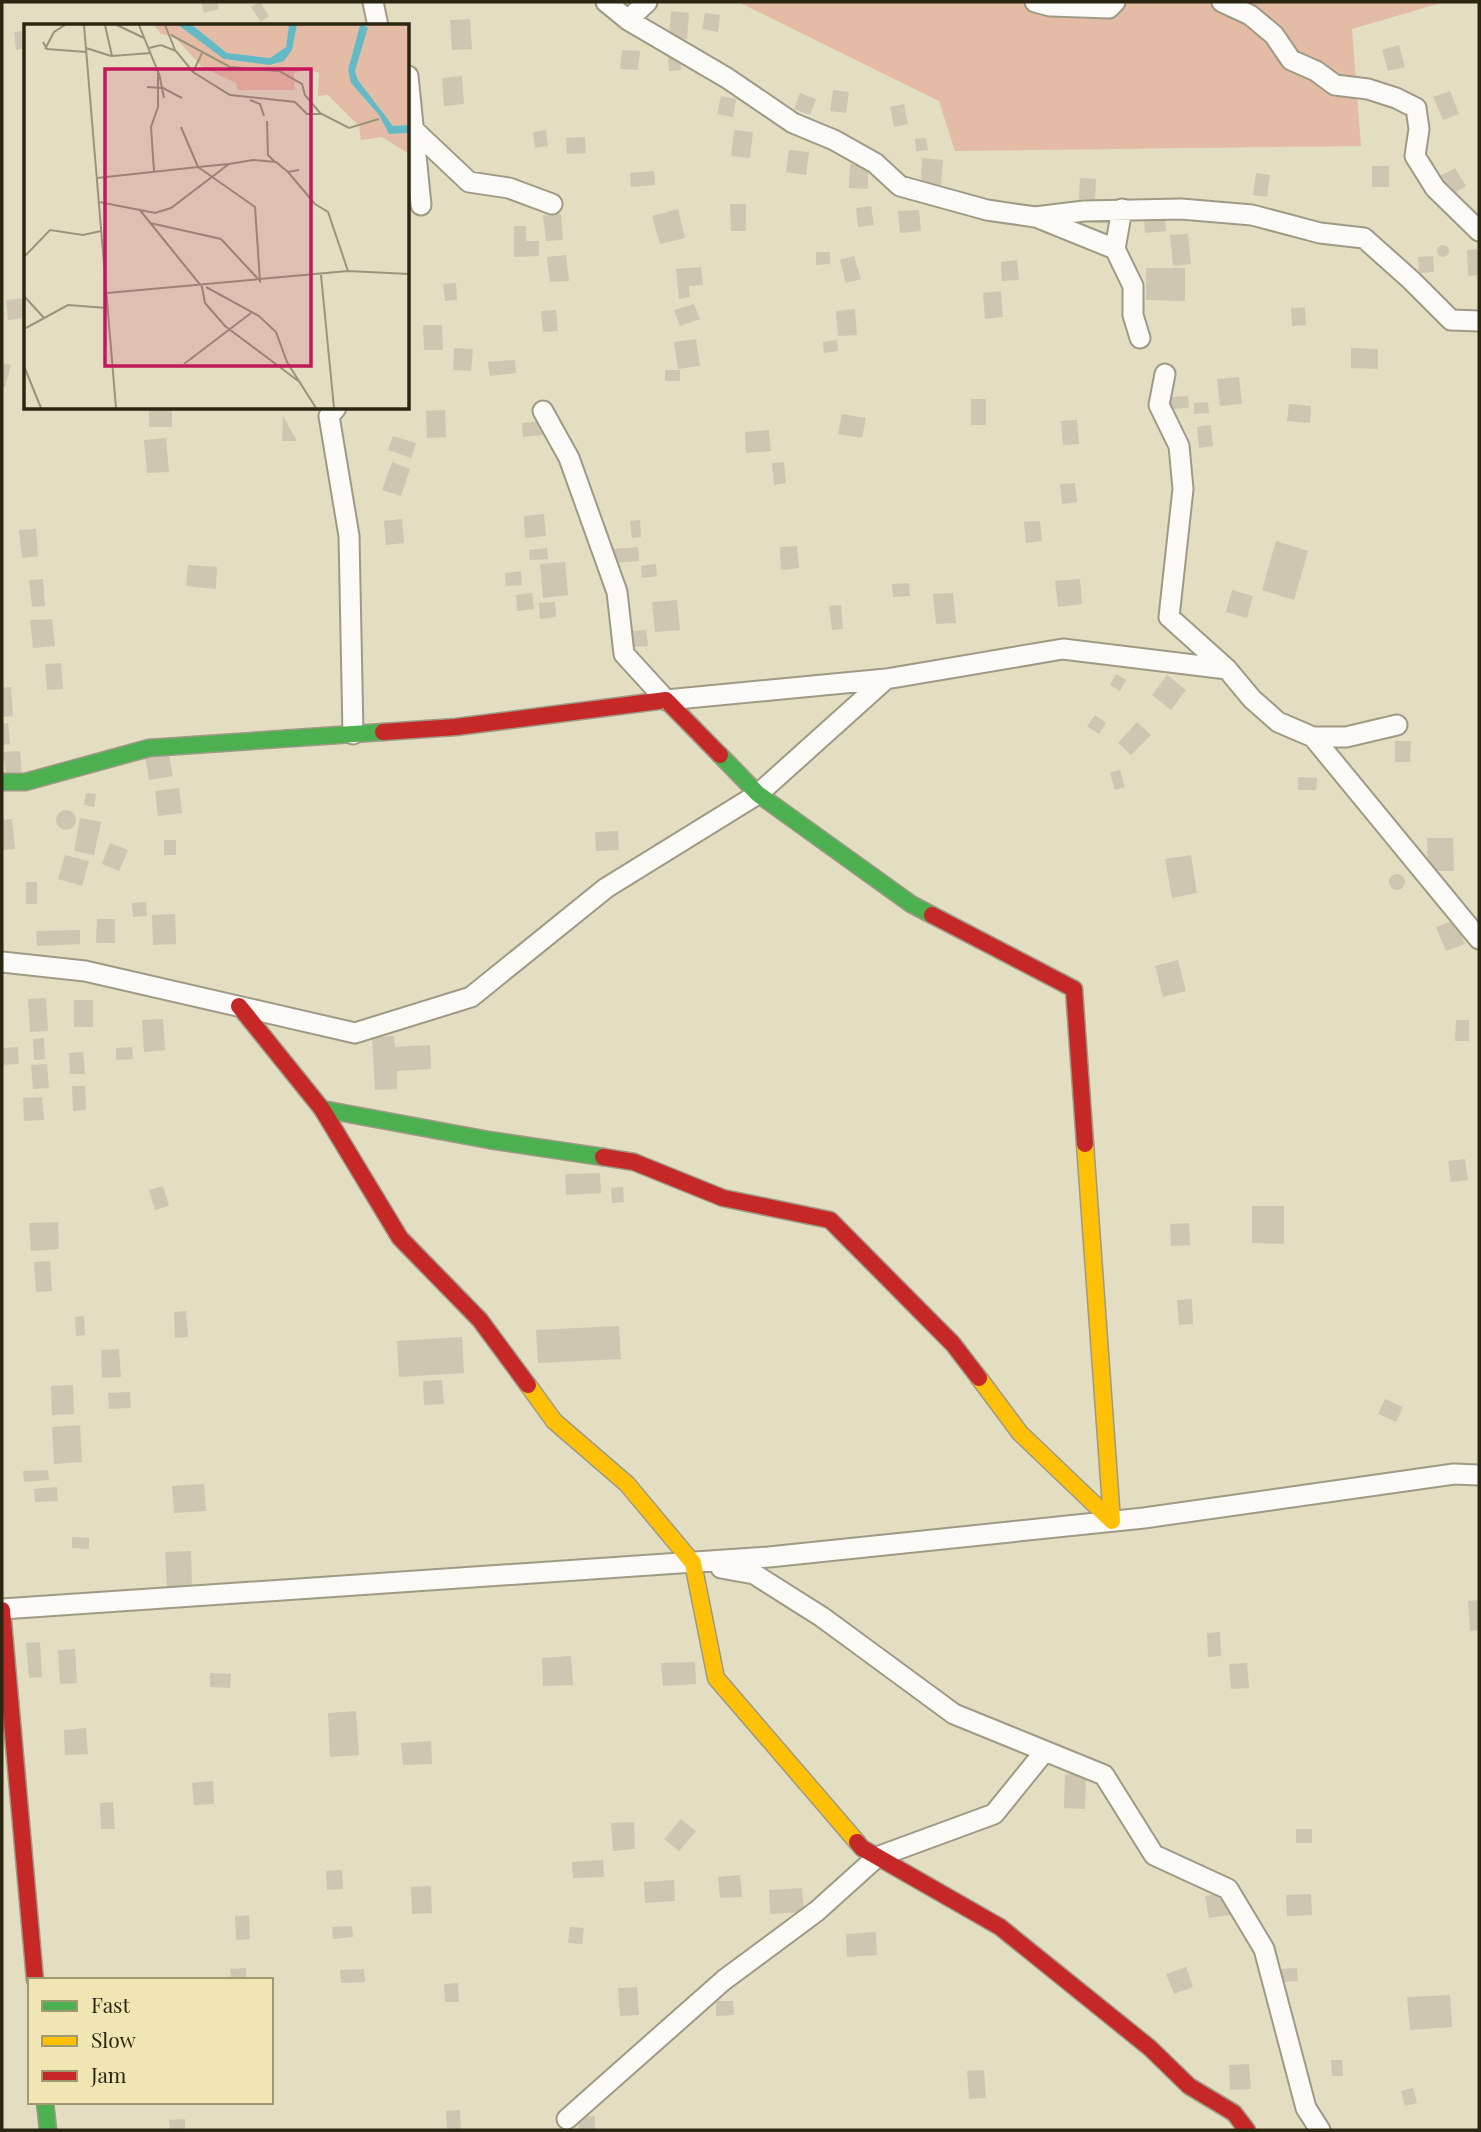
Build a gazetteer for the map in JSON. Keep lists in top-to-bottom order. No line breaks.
{"legend":["Fast","Slow","Jam"]}
